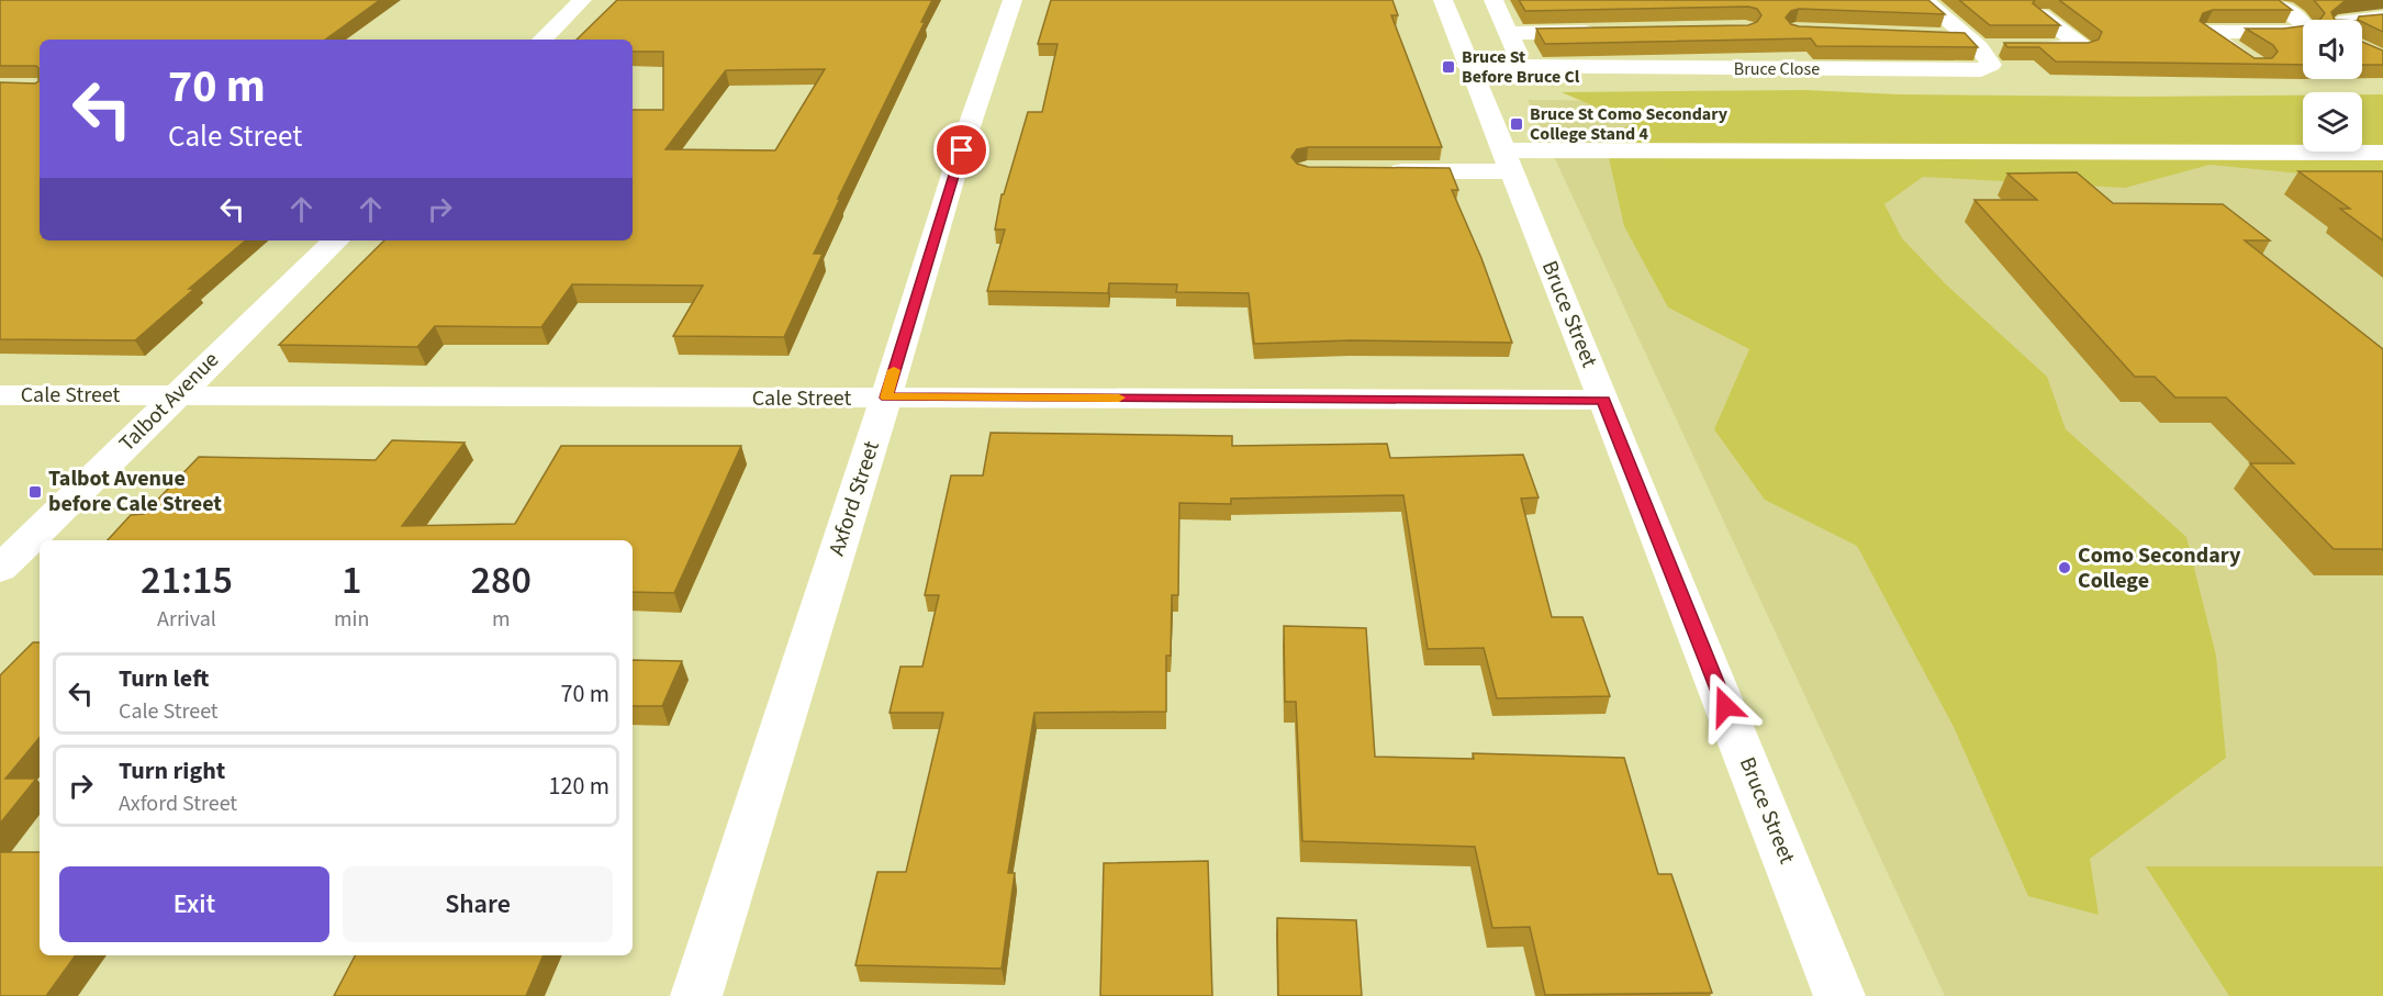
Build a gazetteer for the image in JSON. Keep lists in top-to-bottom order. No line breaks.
{"streets":{"street":["Bruce Close","Bruce Street","Cale Street","Talbot Avenue","Axford Street"]},"crossings":[["Bruce Close","Bruce Street"],["Bruce Street","Cale Street"],["Cale Street","Talbot Avenue"],["Cale Street","Axford Street"]],"places":{"transit":["Bruce St Before Bruce Cl","Bruce St Como Secondary College Stand 4","Talbot Avenue before Cale Street"],"other":["Como Secondary College"]},"page":{"turn":["70 m","Cale Street"],"eta":["21:15","Arrival","1","min","280","m"],"list":[{"name":"Turn left","note":"Cale Street","value":"70 m"},{"name":"Turn right","note":"Axford Street","value":"120 m"}],"buttons":["Exit","Share"]}}
